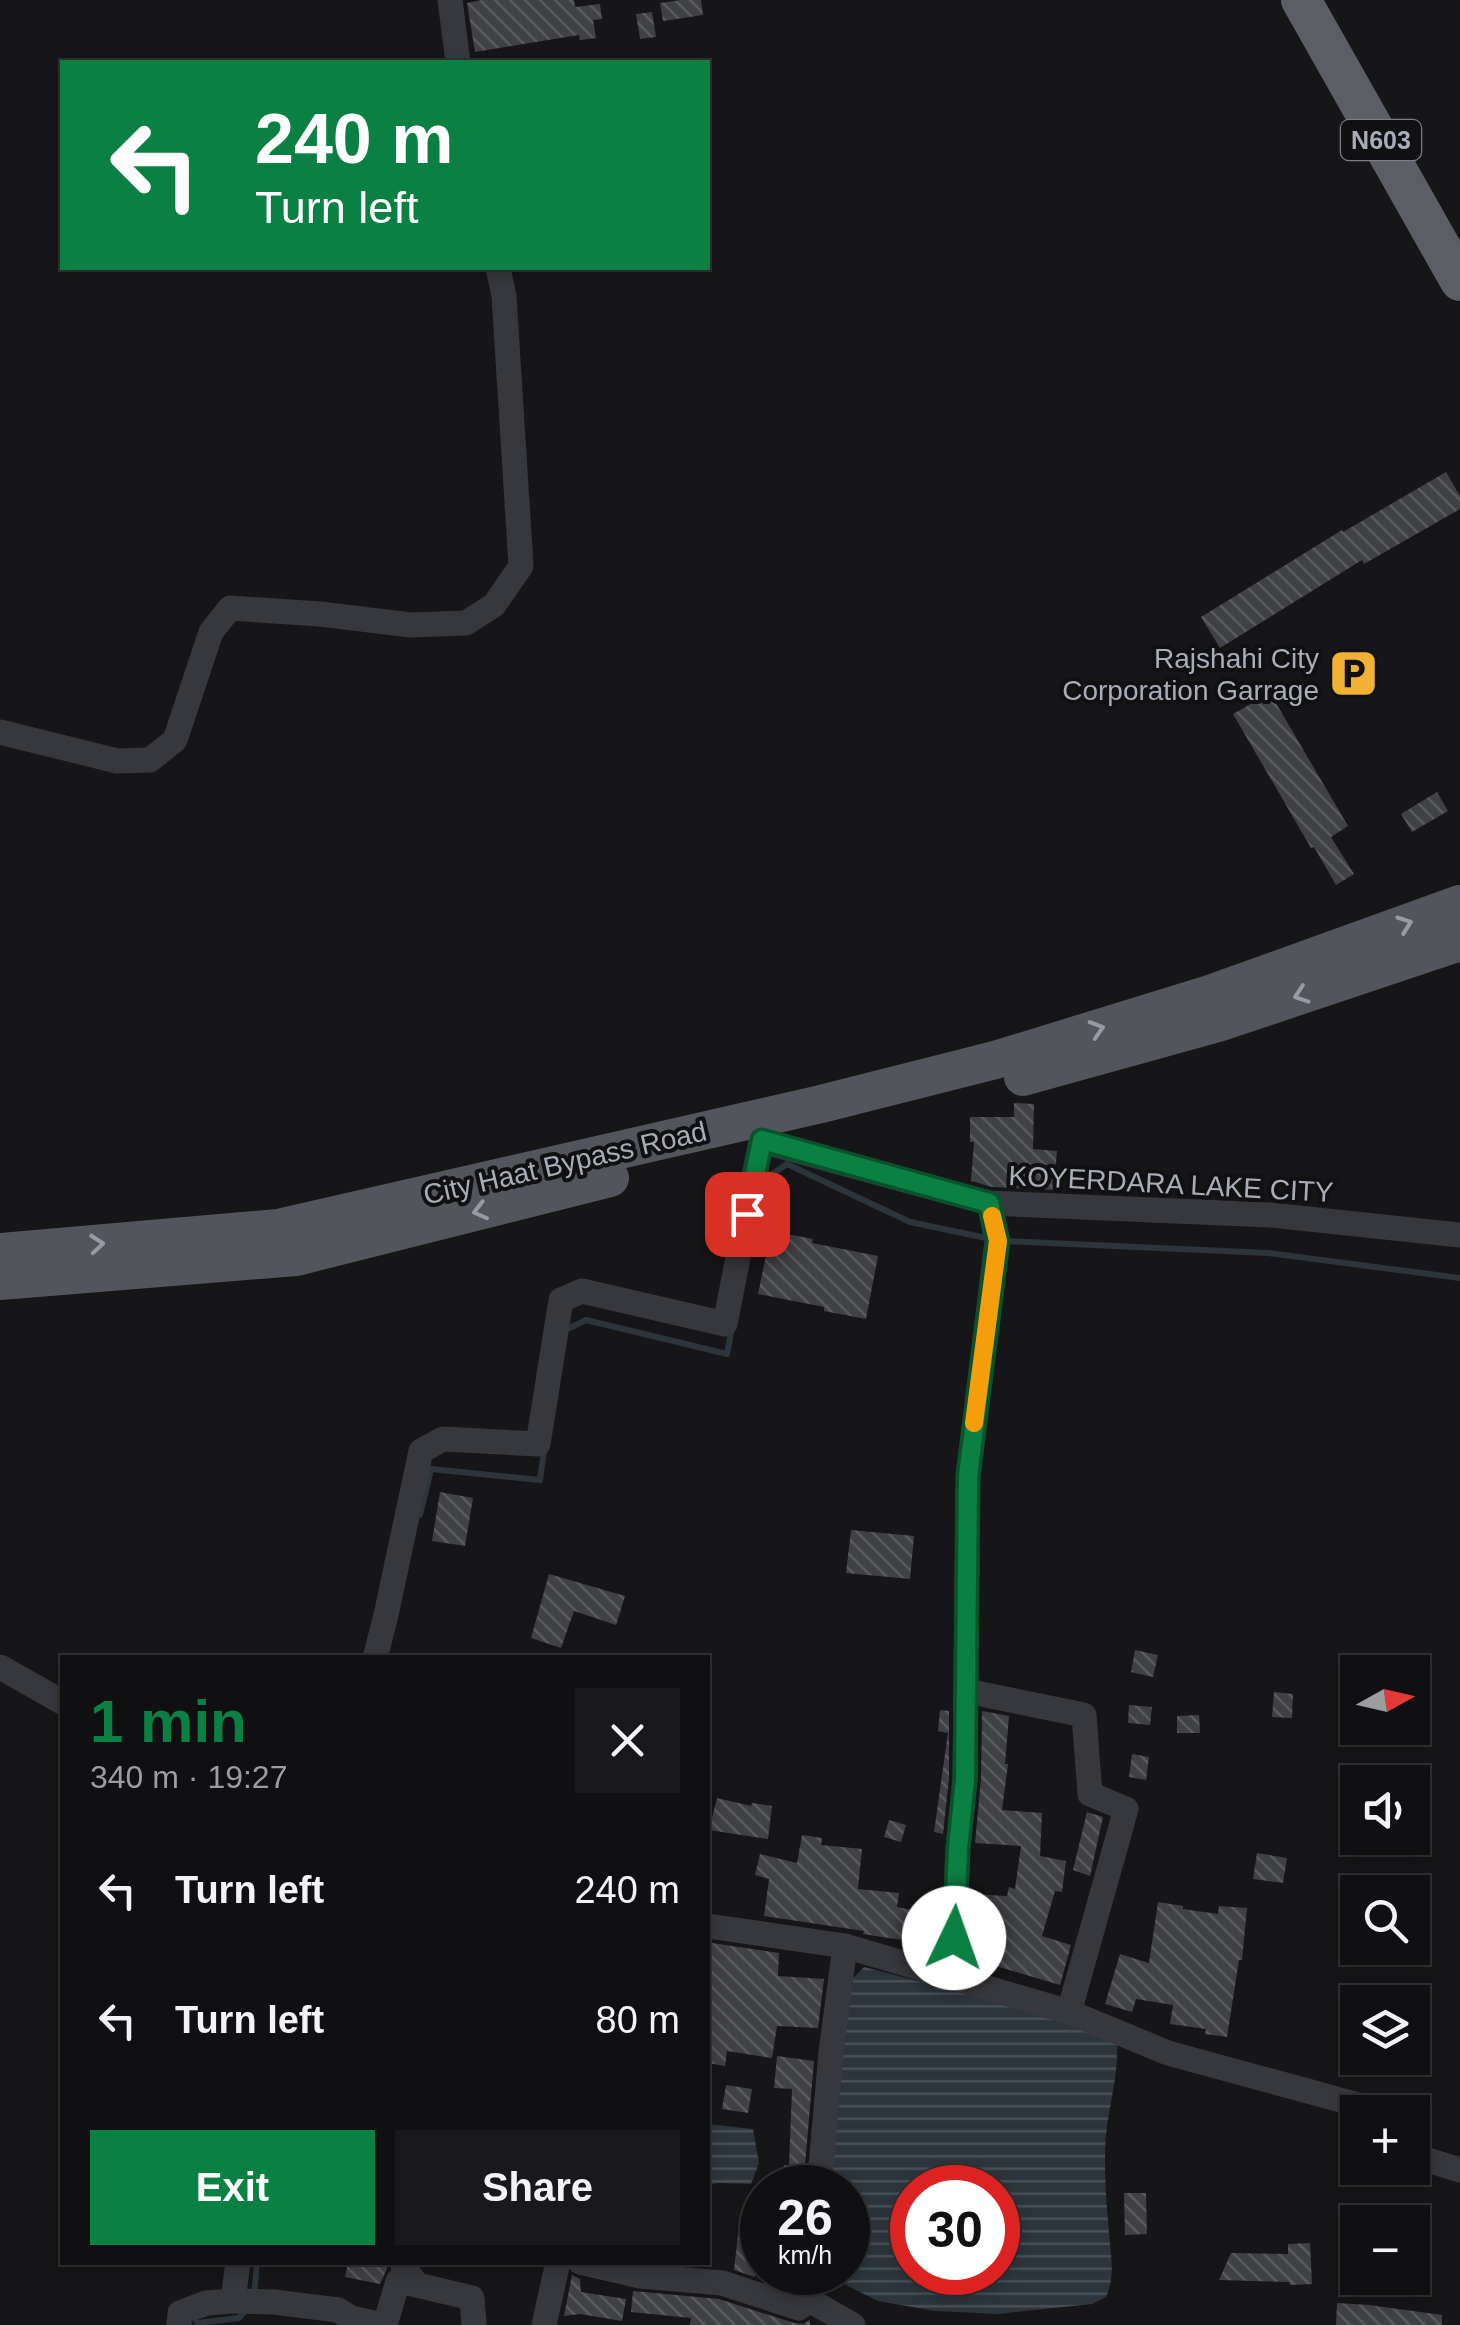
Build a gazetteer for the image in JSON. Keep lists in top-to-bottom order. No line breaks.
{"streets":{"highway":["N603"],"main road":["City Haat Bypass Road"],"street":["KOYERDARA LAKE CITY"]},"crossings":[["City Haat Bypass Road","KOYERDARA LAKE CITY"]],"places":{"parking":["Rajshahi City Corporation Garrage"]},"north":"right","page":{"turn":["240 m","Turn left"],"map_buttons":["+","−"],"heading":["1 min","340 m · 19:27"],"list":[{"name":"Turn left","value":"240 m"},{"name":"Turn left","value":"80 m"}],"buttons":["Exit","Share"],"speed":"26 km/h","limit":"30"}}
